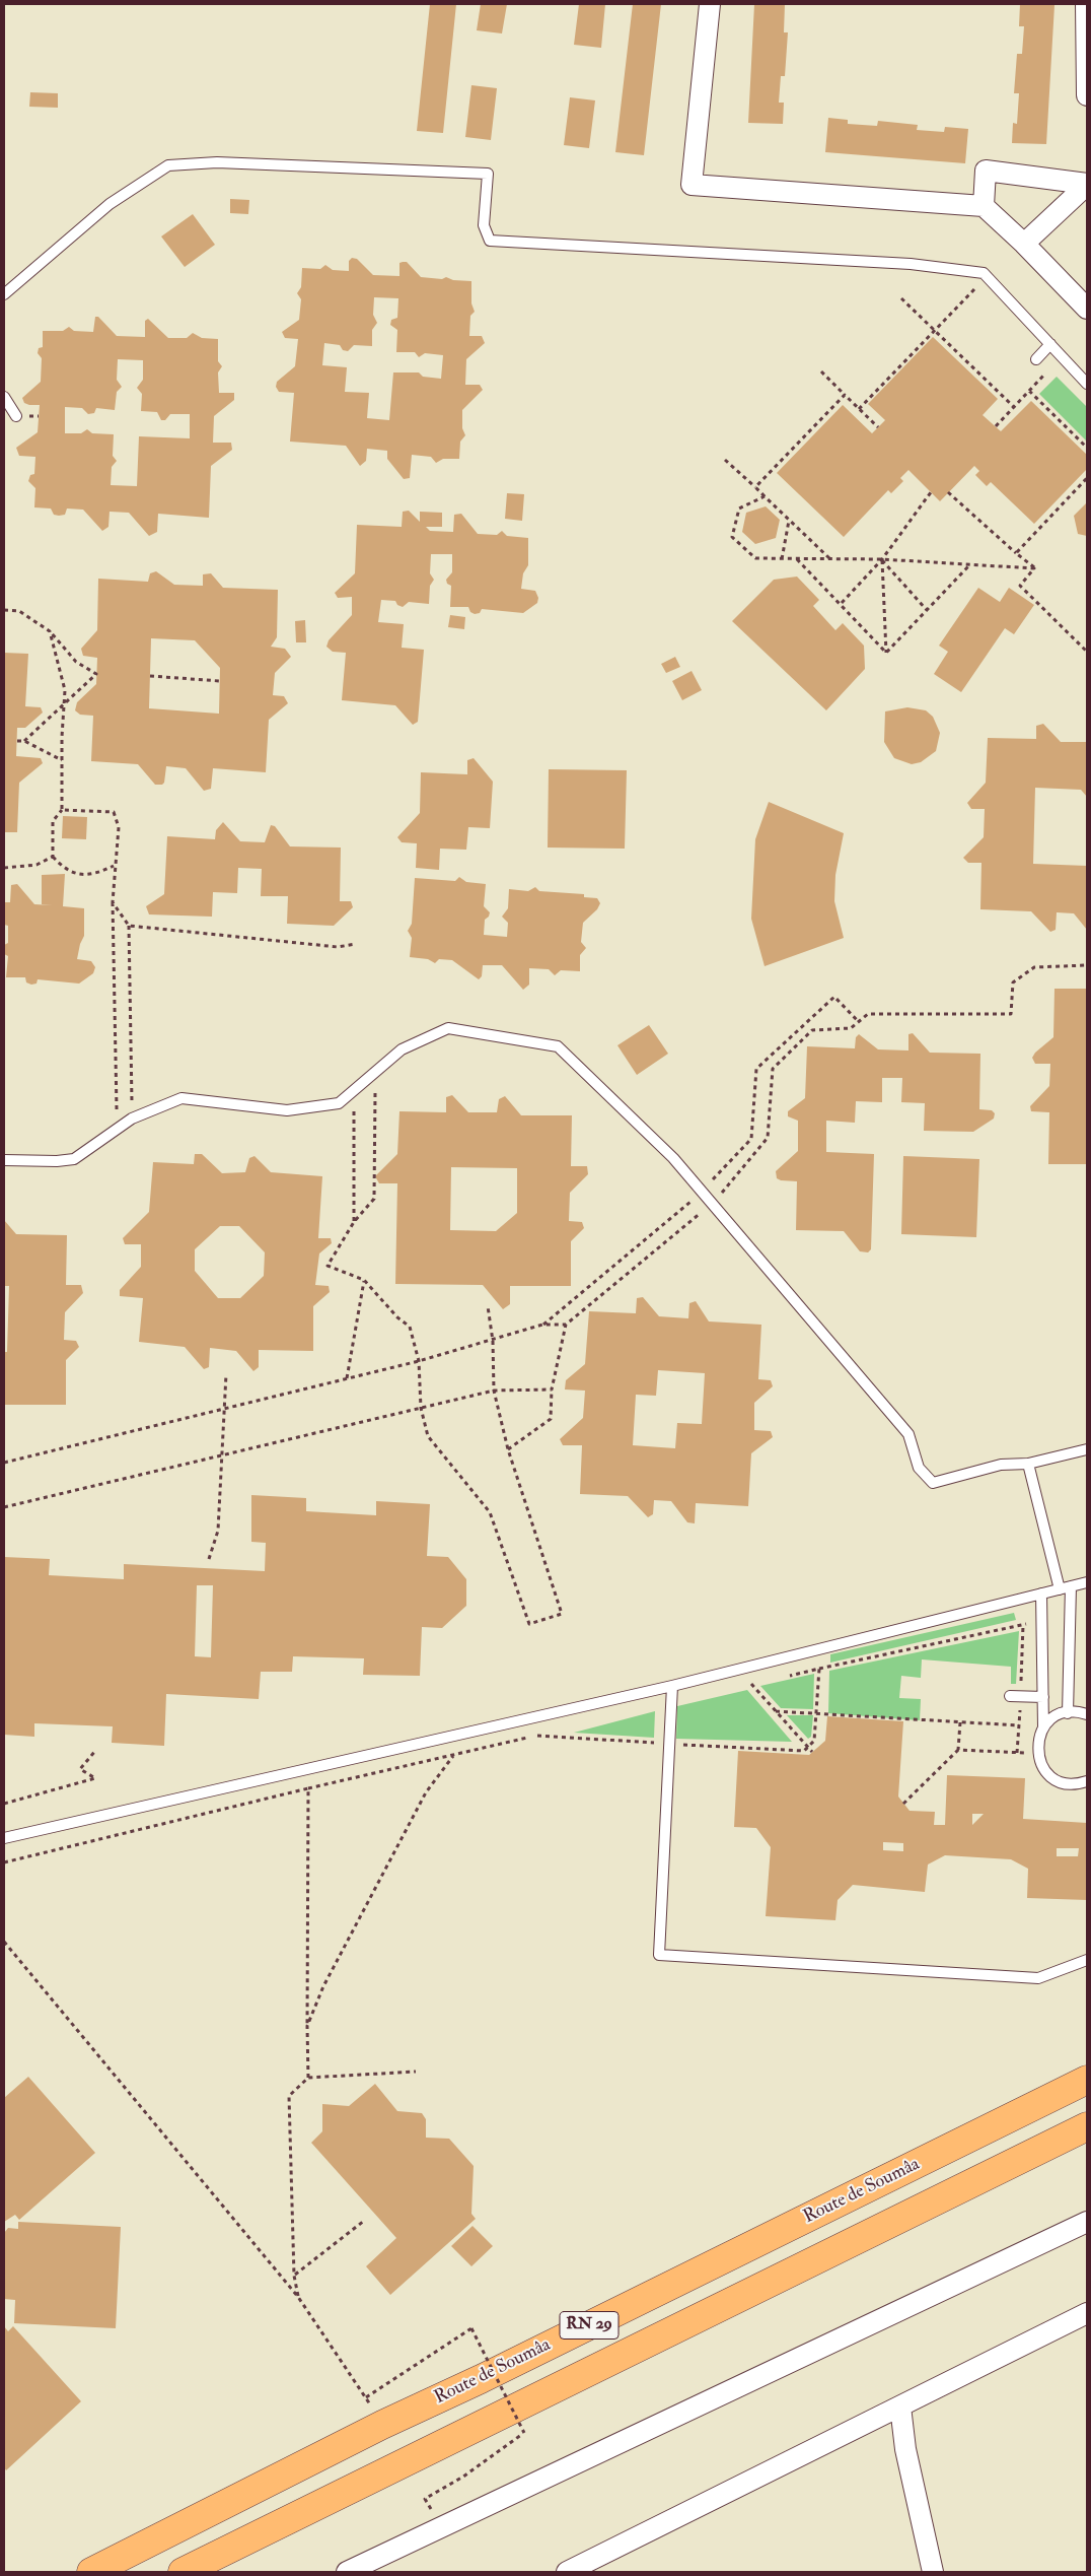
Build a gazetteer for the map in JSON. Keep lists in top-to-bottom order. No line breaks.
{"streets":{"highway":["Route de Soumâa","RN 29"]}}
